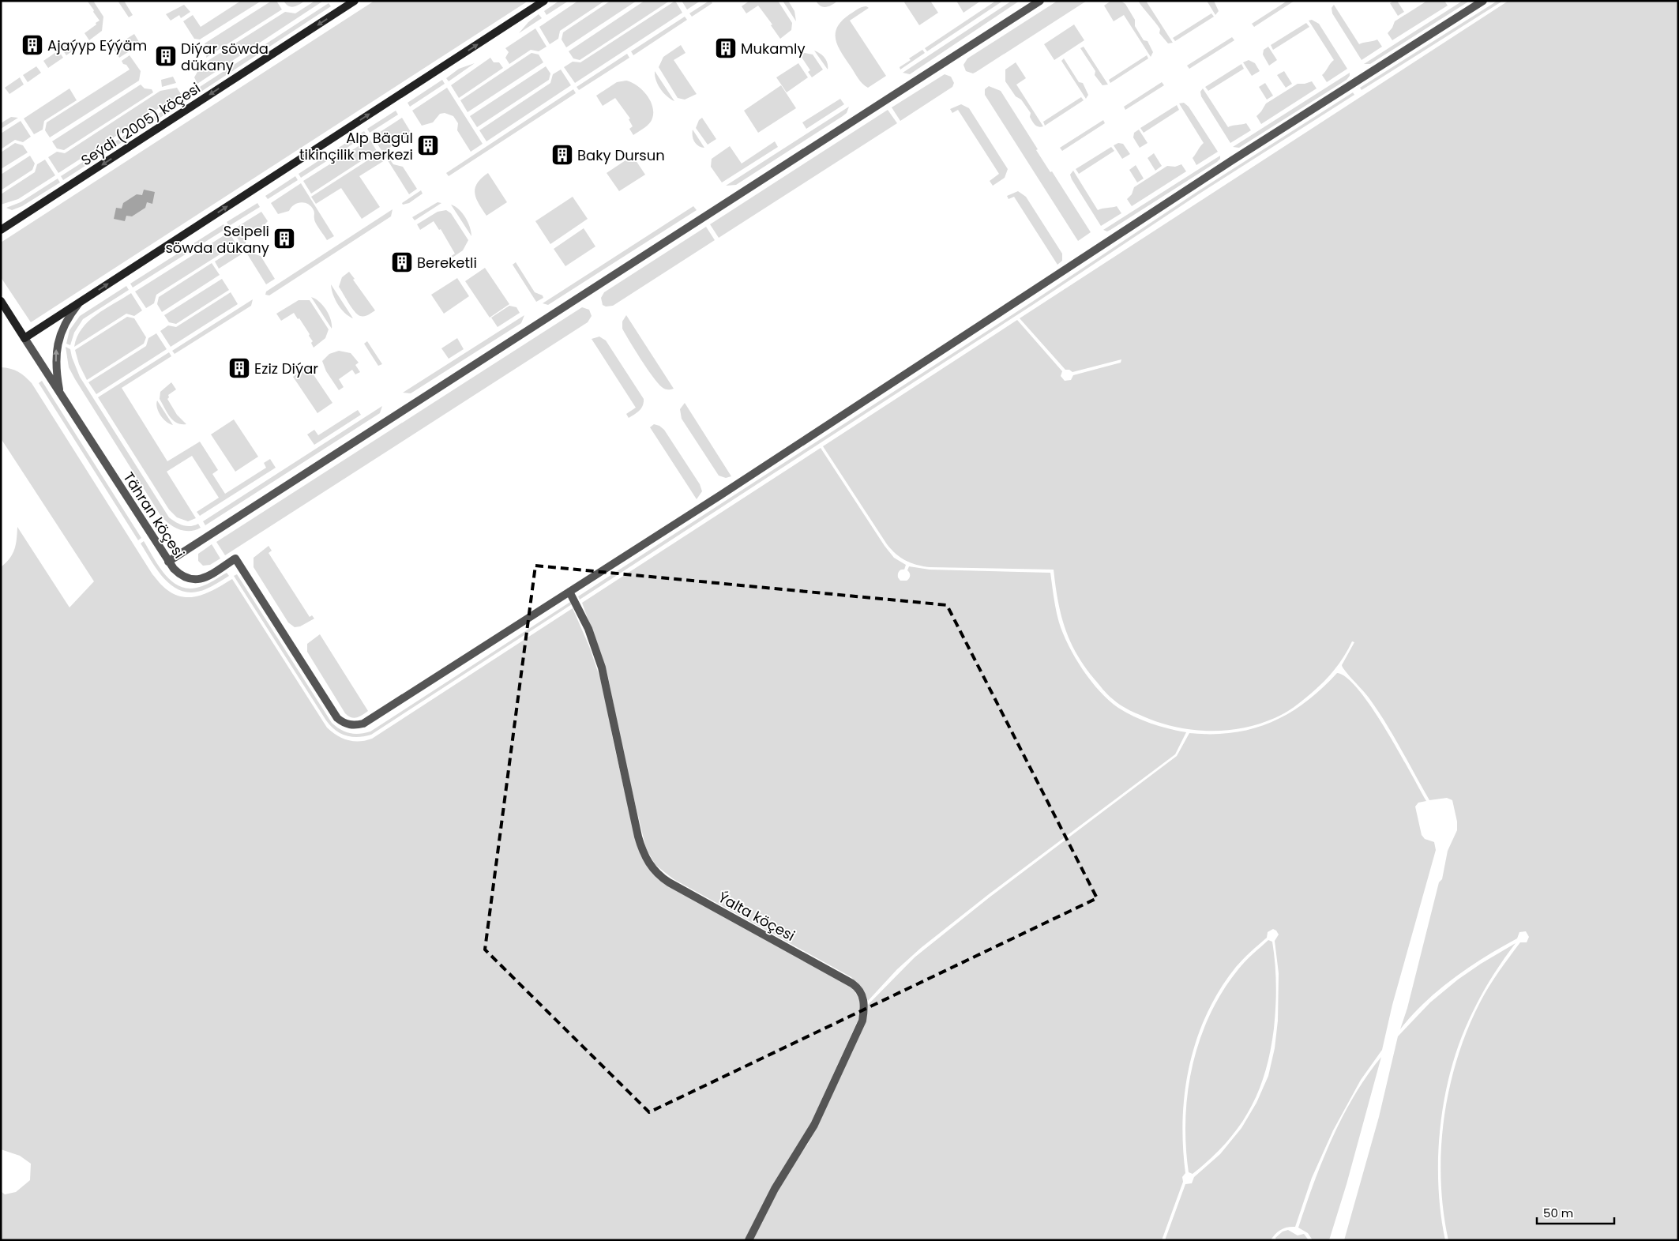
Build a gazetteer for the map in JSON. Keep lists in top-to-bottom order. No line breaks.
{"streets":{"street":["Seýdi (2005) köçesi","Tähran köçesi","Ýalta köçesi"]},"crossings":[["Tähran köçesi","Ýalta köçesi"]],"one_way":["Seýdi (2005) köçesi"],"places":{"building":["Ajaýyp Eýýäm","Mukamly","Diýar söwda dükany","Alp Bägül tikinçilik merkezi","Baky Dursun","Selpeli söwda dükany","Bereketli","Eziz Diýar"]},"scale_bar":"50 m"}
